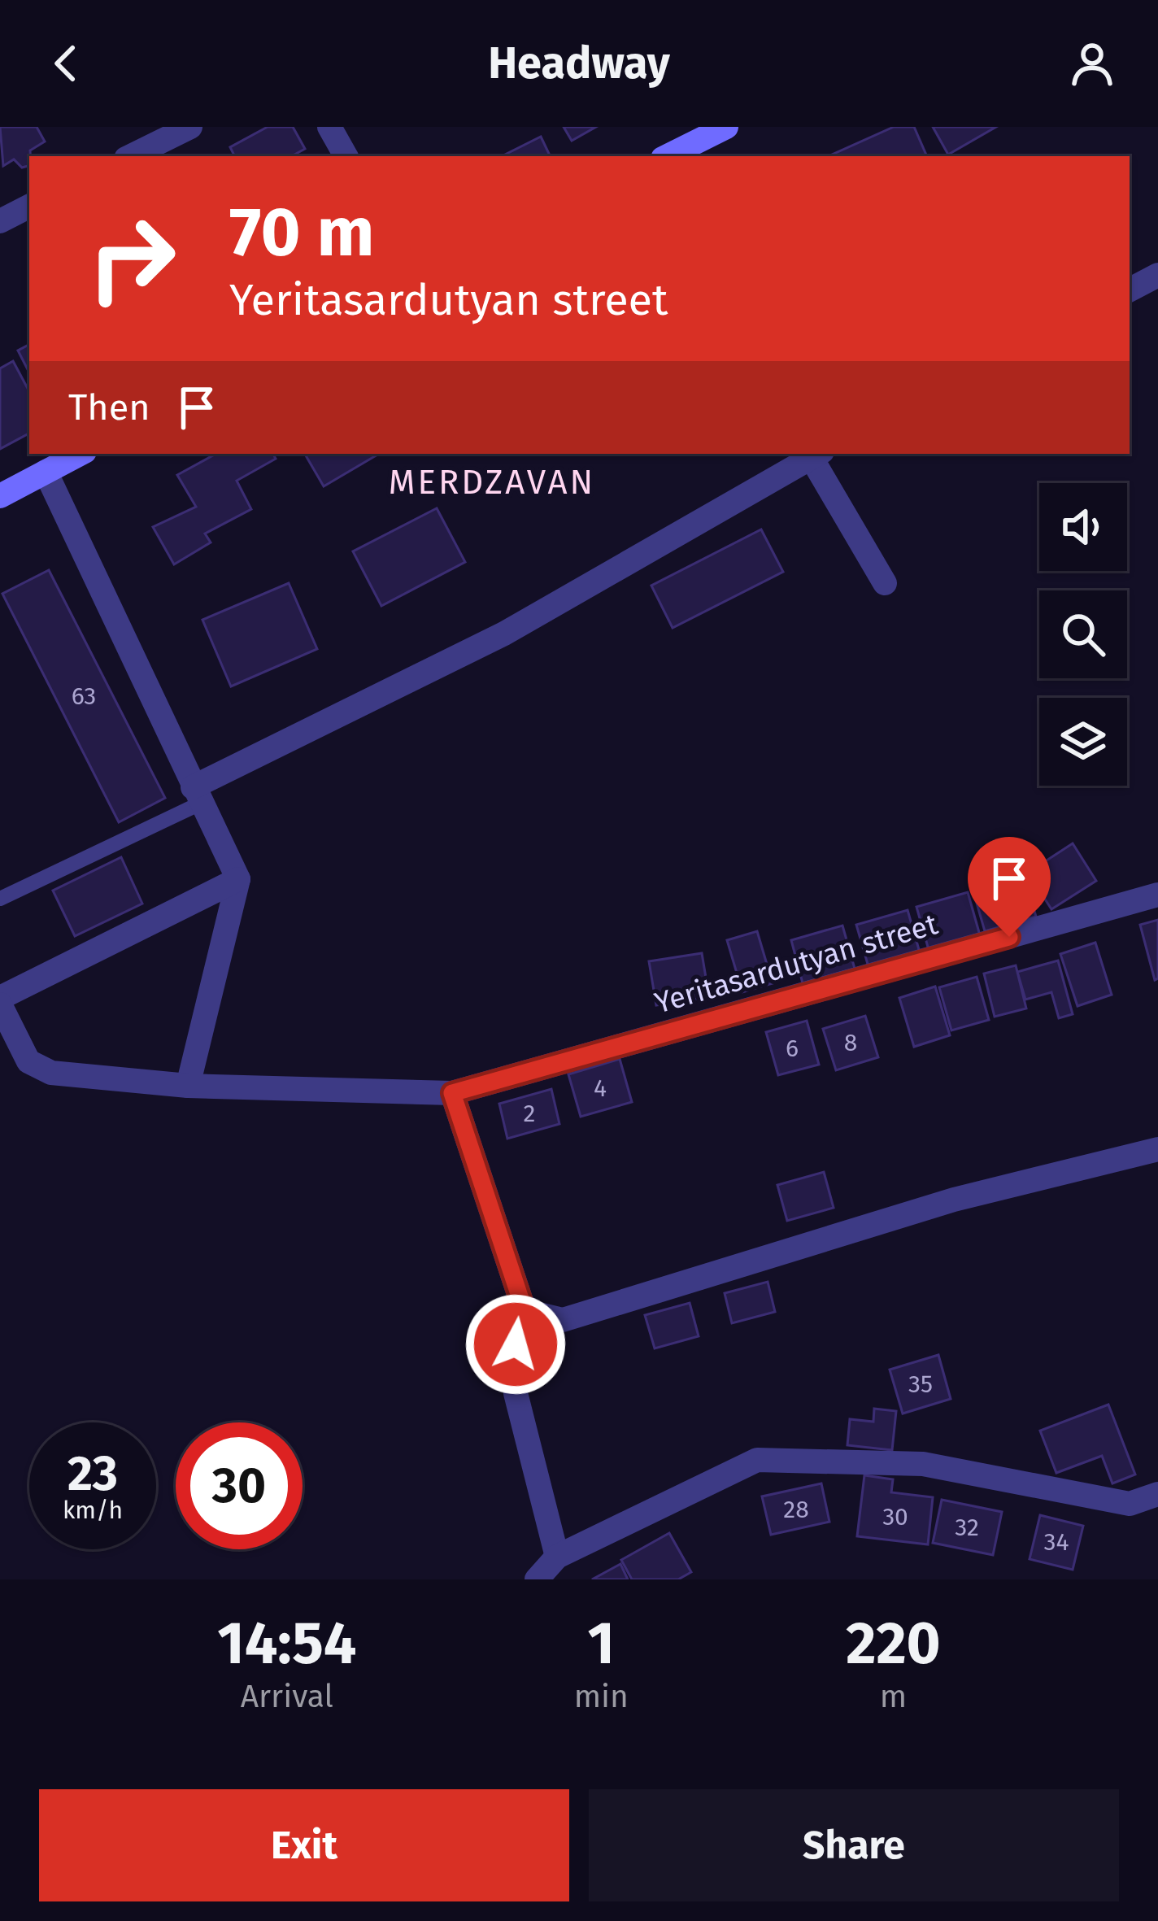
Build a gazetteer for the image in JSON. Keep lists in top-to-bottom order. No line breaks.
{"streets":{"street":["Yeritasardutyan street"]},"districts":["MERDZAVAN"],"house_numbers":["63","8","6","4","2","35","28","30","32","34"],"page":{"header":"Headway","turn":["70 m","Yeritasardutyan street"],"then":"Then","speed":"23 km/h","limit":"30","eta":["14:54","Arrival","1","min","220","m"],"buttons":["Exit","Share"]}}
